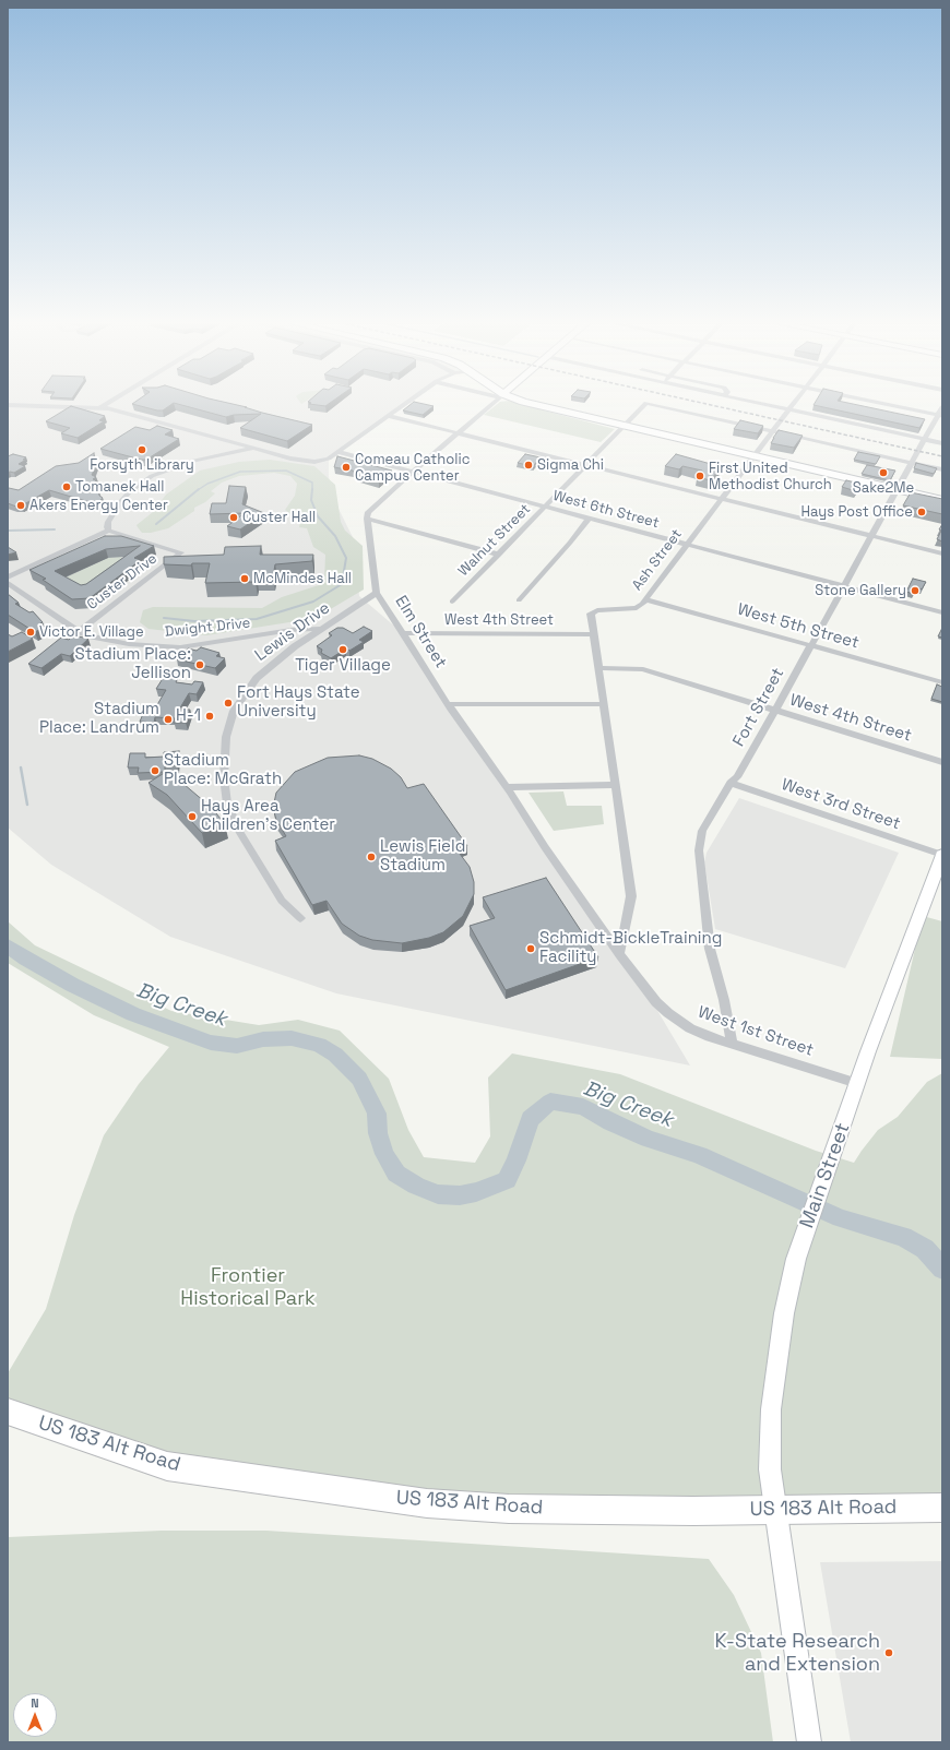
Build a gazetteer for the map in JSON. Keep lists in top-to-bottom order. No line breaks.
{"streets":{"highway":["US 183 Alt Road"],"street":["West 6th Street","Walnut Street","Ash Street","Custer Drive","West 4th Street","West 5th Street","Dwight Drive","Lewis Drive","Elm Street","Fort Street","West 3rd Street","West 1st Street","Main Street"]},"crossings":[["West 6th Street","Walnut Street"],["West 6th Street","Ash Street"],["West 6th Street","Fort Street"],["Walnut Street","Ash Street"],["Ash Street","West 4th Street"],["Ash Street","West 5th Street"],["Ash Street","Elm Street"],["Custer Drive","Dwight Drive"],["West 4th Street","Elm Street"],["West 4th Street","Fort Street"],["West 5th Street","Fort Street"],["Dwight Drive","Lewis Drive"],["Lewis Drive","Elm Street"],["Elm Street","West 1st Street"],["Fort Street","West 3rd Street"],["Fort Street","West 1st Street"],["West 3rd Street","Main Street"],["West 1st Street","Main Street"],["Main Street","US 183 Alt Road"]],"water":["Big Creek"],"parks":["Frontier Historical Park"],"places":["Forsyth Library","Sigma Chi","Comeau Catholic Campus Center","Sake2Me","First United Methodist Church","Tomanek Hall","Akers Energy Center","Hays Post Office","Custer Hall","McMindes Hall","Stone Gallery","Victor E. Village","Tiger Village","Stadium Place: Jellison","Fort Hays State University","H-1","Stadium Place: Landrum","Stadium Place: McGrath","Hays Area Children's Center","Lewis Field Stadium","Schmidt-BickleTraining Facility","K-State Research and Extension"],"north":"top"}
